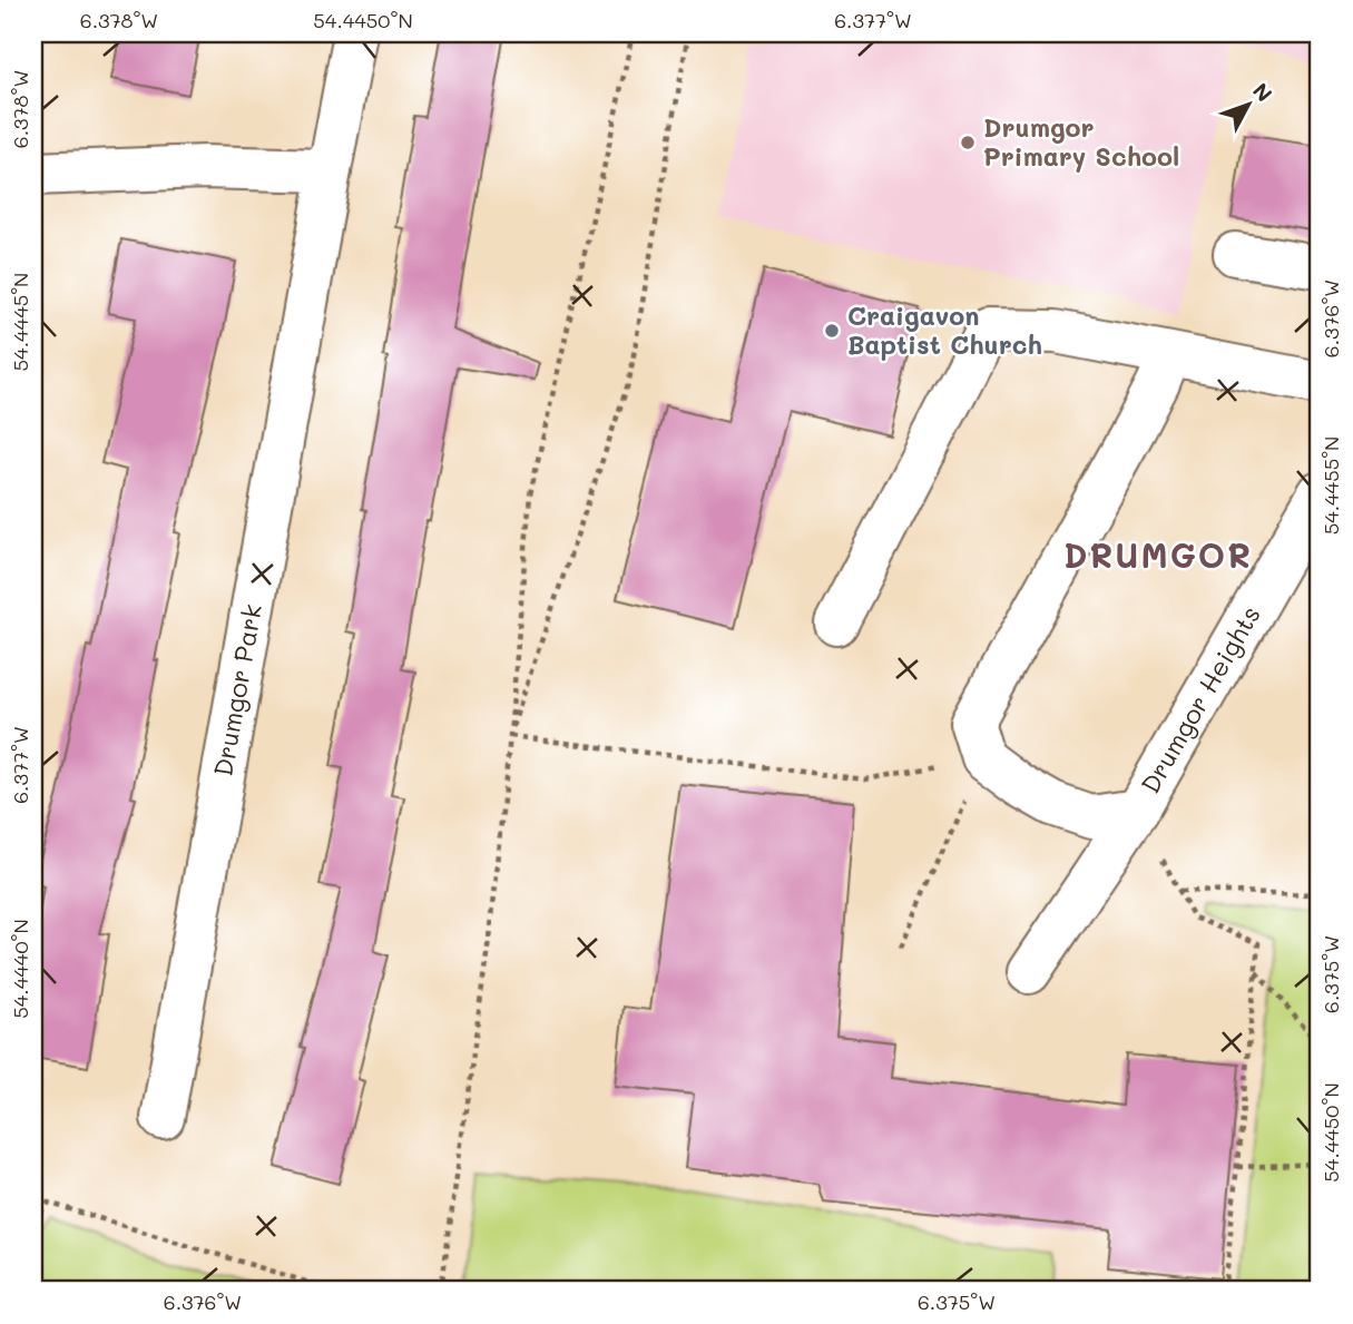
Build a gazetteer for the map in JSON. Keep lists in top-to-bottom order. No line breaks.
{"streets":{"street":["Drumgor Park","Drumgor Heights"]},"districts":["DRUMGOR"],"places":["Drumgor Primary School","Craigavon Baptist Church"],"north":"top right","coordinates":["6.378°W","54.4450°N","6.377°W","6.376°W","54.4445°N","54.4455°N","54.4440°N","6.375°W"]}
